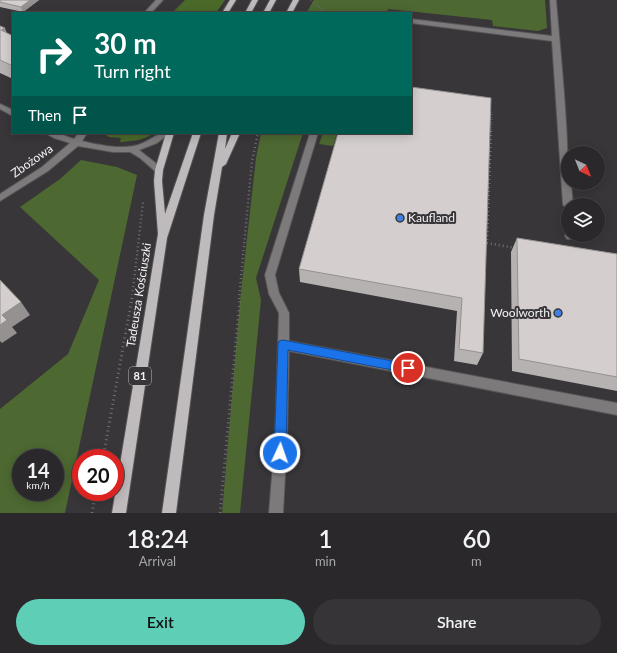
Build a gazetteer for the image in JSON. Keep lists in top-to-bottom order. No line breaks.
{"streets":{"main road":["Tadeusza Kościuszki","81"],"street":["Zbożowa"]},"places":["Kaufland","Woolworth"],"north":"bottom right","page":{"turn":["30 m","Turn right"],"then":"Then","speed":"14 km/h","limit":"20","eta":["18:24","Arrival","1","min","60","m"],"buttons":["Exit","Share"]}}
